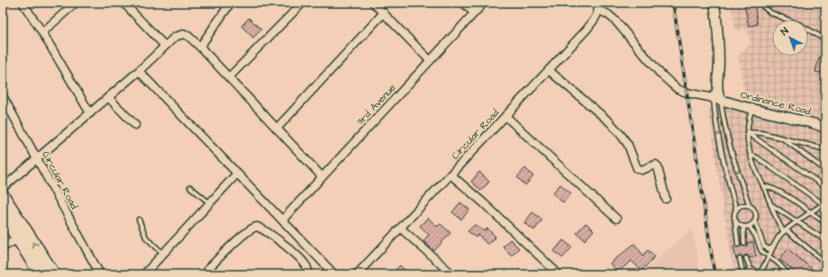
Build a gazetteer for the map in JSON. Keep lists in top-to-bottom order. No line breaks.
{"streets":{"street":["Ordinance Road","3rd Avenue","Circular Road"]},"north":"top left"}
